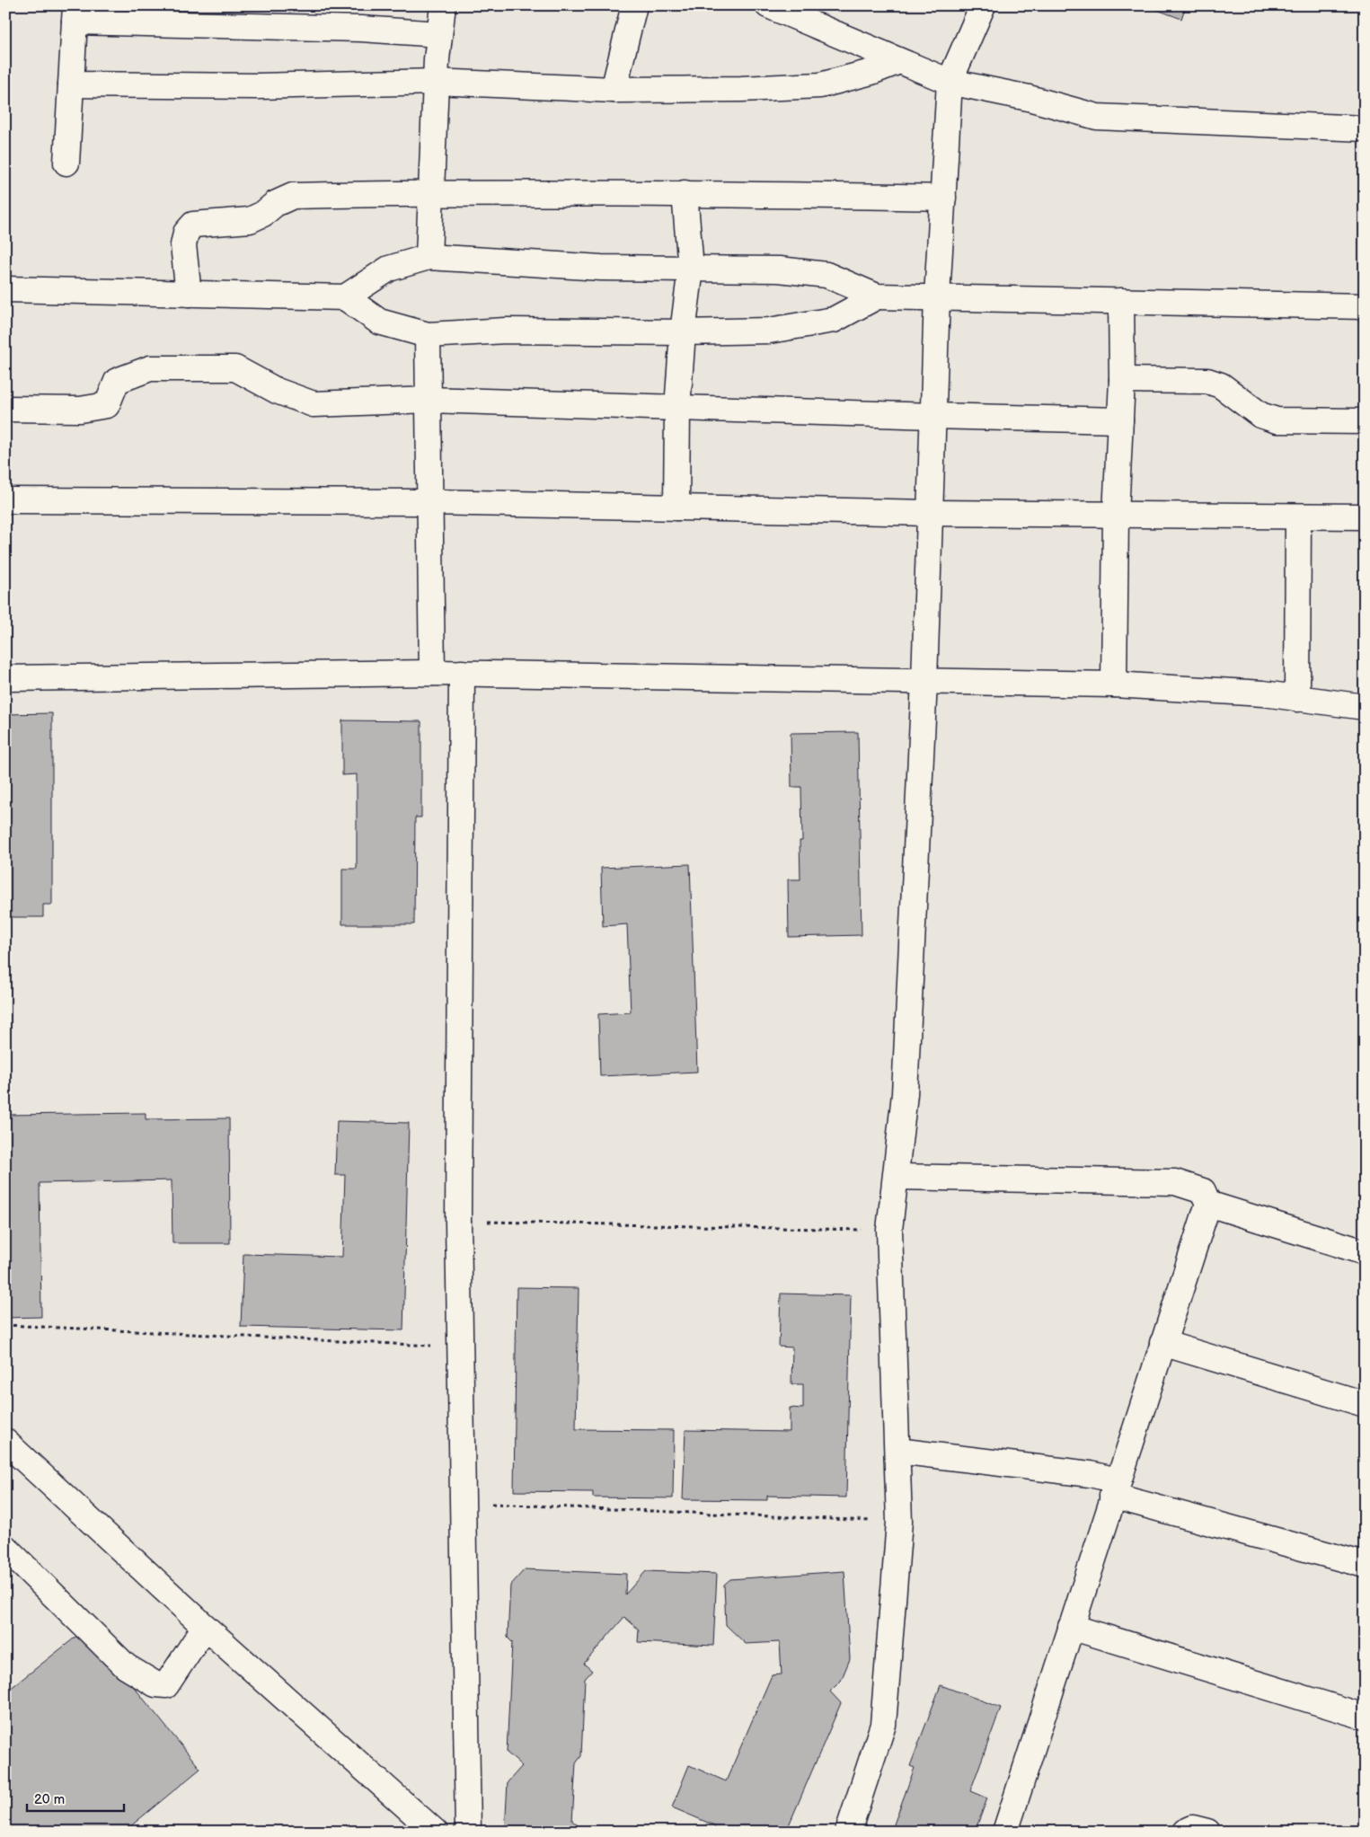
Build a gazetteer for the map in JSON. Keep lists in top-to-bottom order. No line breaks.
{"scale_bar":"20 m"}
